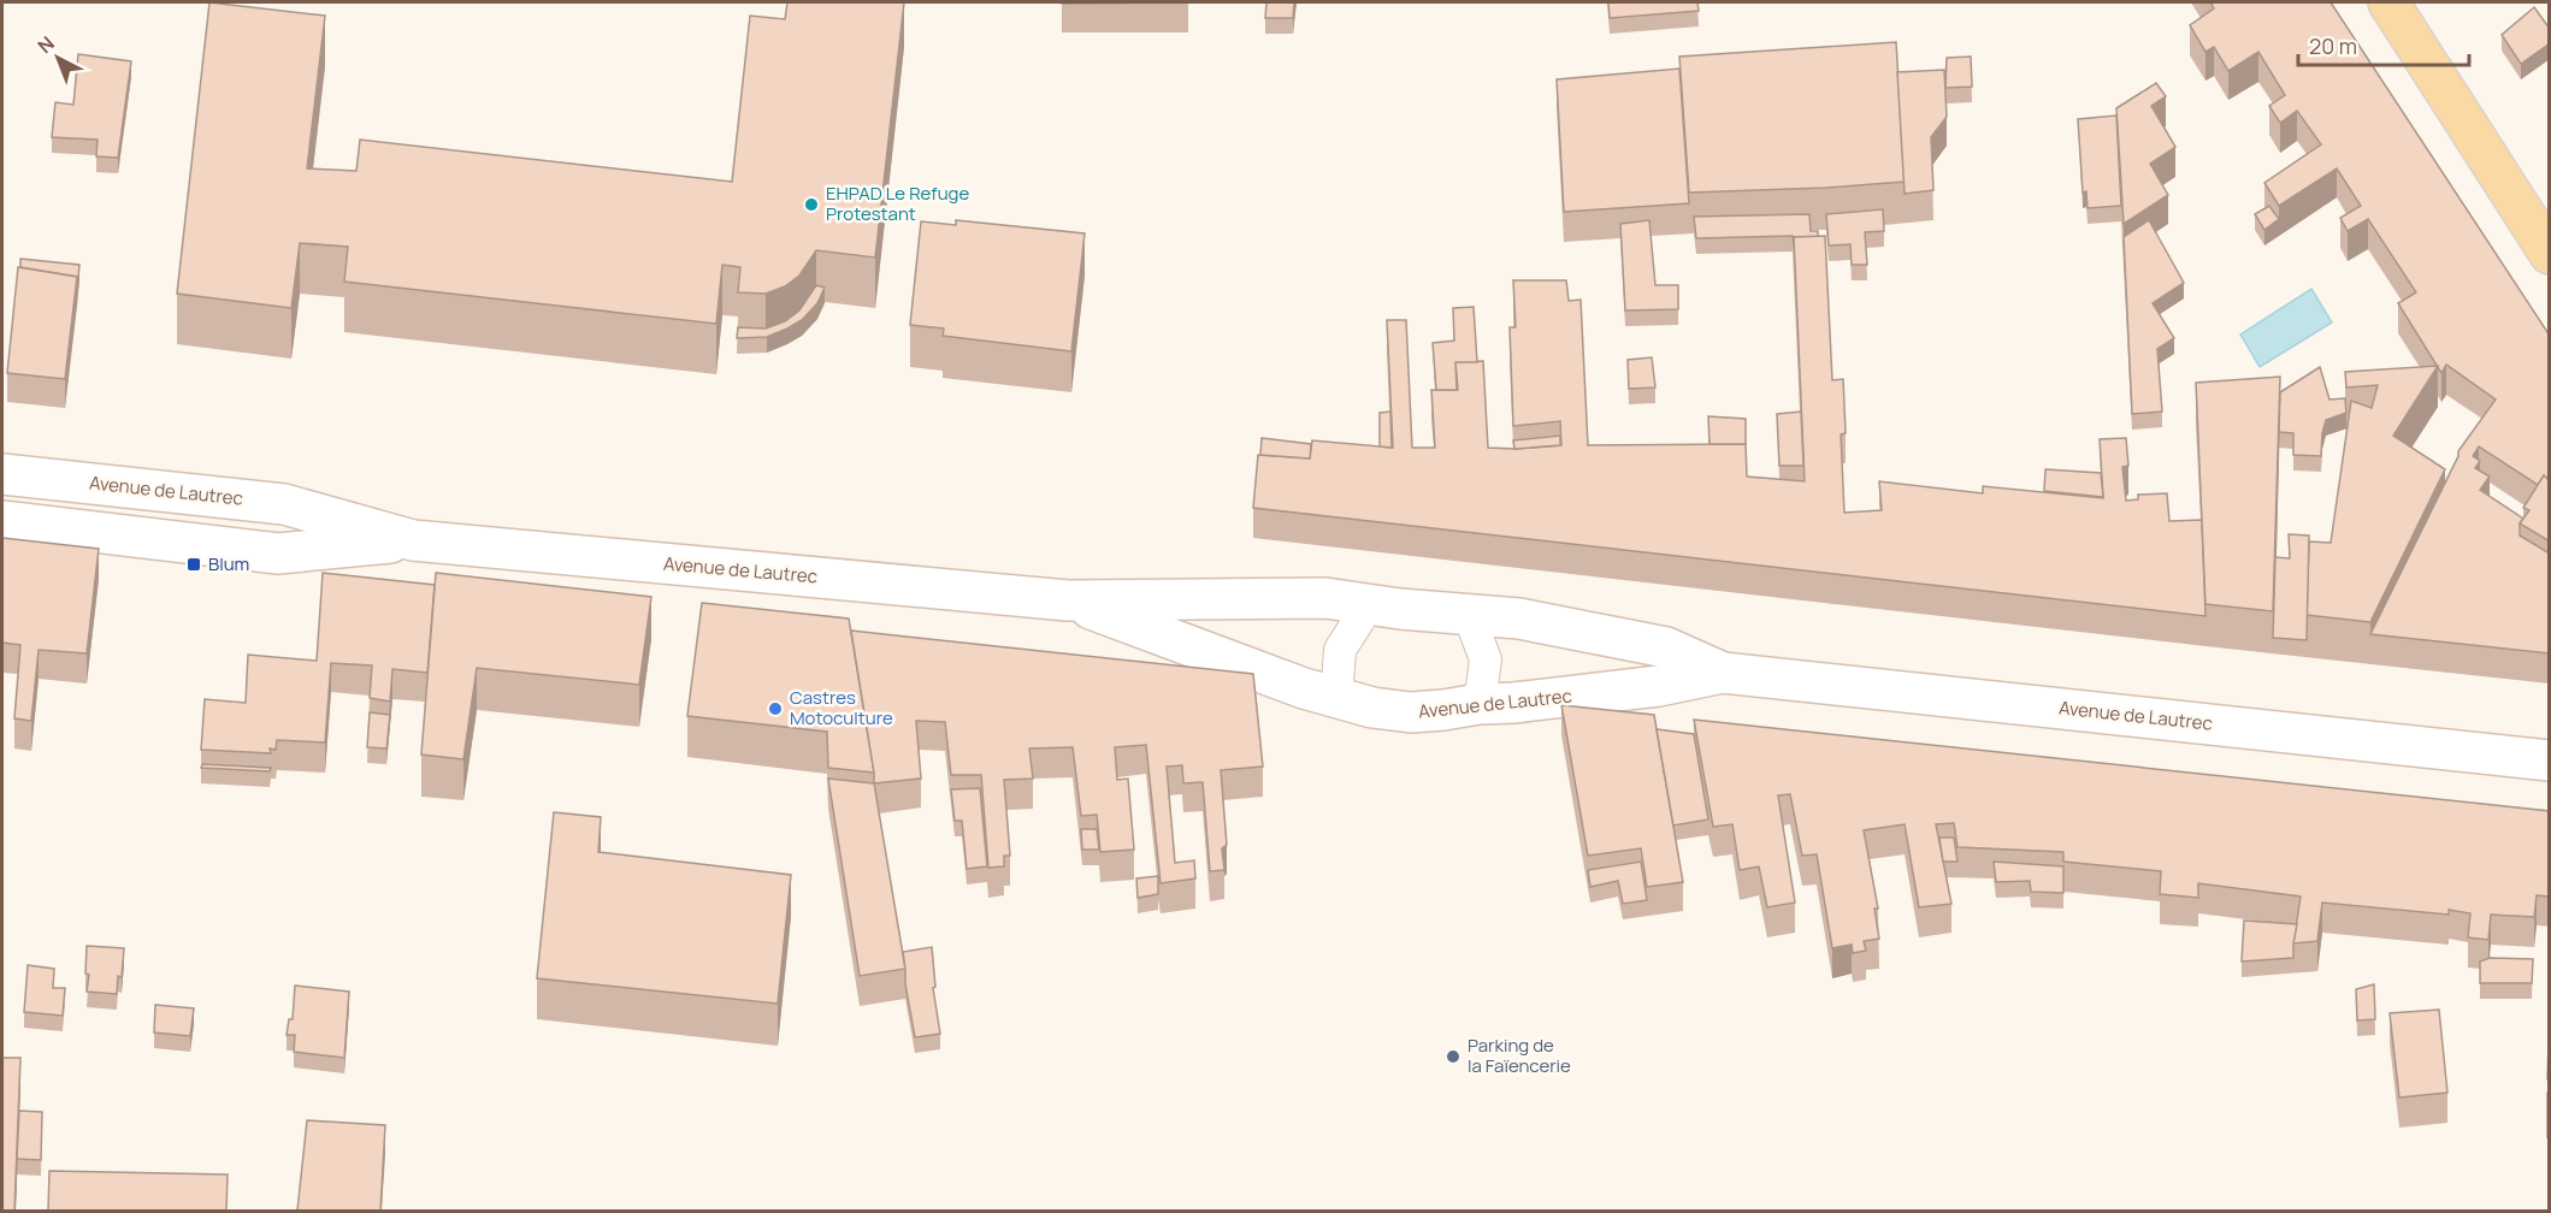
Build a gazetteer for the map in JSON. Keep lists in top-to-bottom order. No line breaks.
{"streets":{"main road":["Avenue de Lautrec"]},"places":{"other":["EHPAD Le Refuge Protestant","Castres Motoculture","Parking de la Faïencerie"],"transit":["Blum"]},"scale_bar":"20 m","north":"top left"}
